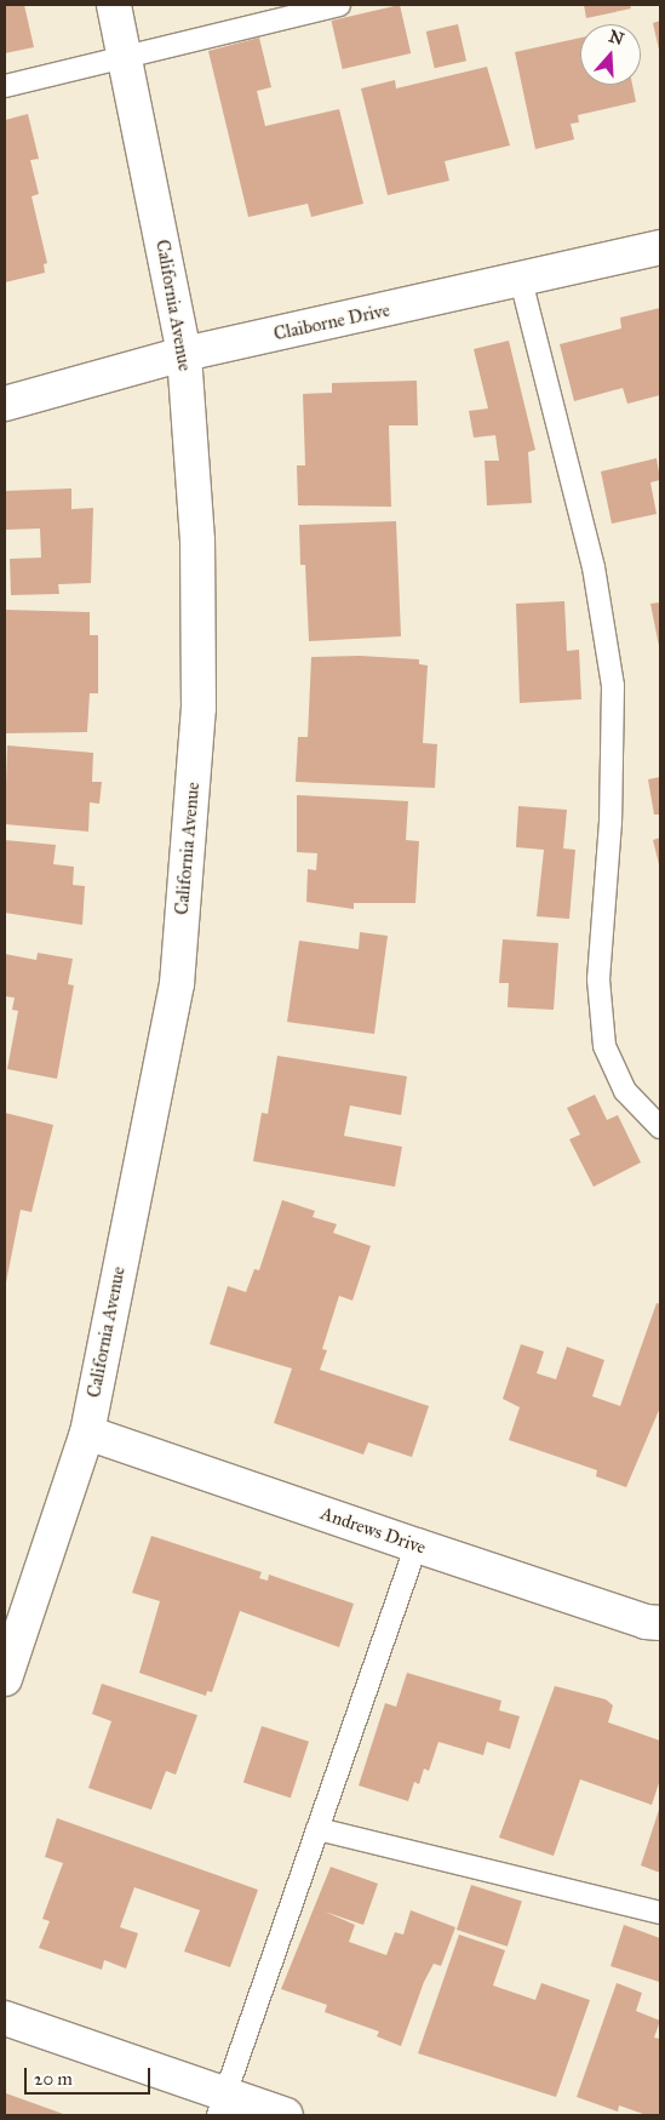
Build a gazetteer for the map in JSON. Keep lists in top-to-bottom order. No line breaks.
{"streets":{"street":["California Avenue","Claiborne Drive","Andrews Drive"]},"crossings":[["California Avenue","Claiborne Drive"],["California Avenue","Andrews Drive"]],"scale_bar":"20 m","north":"top"}
